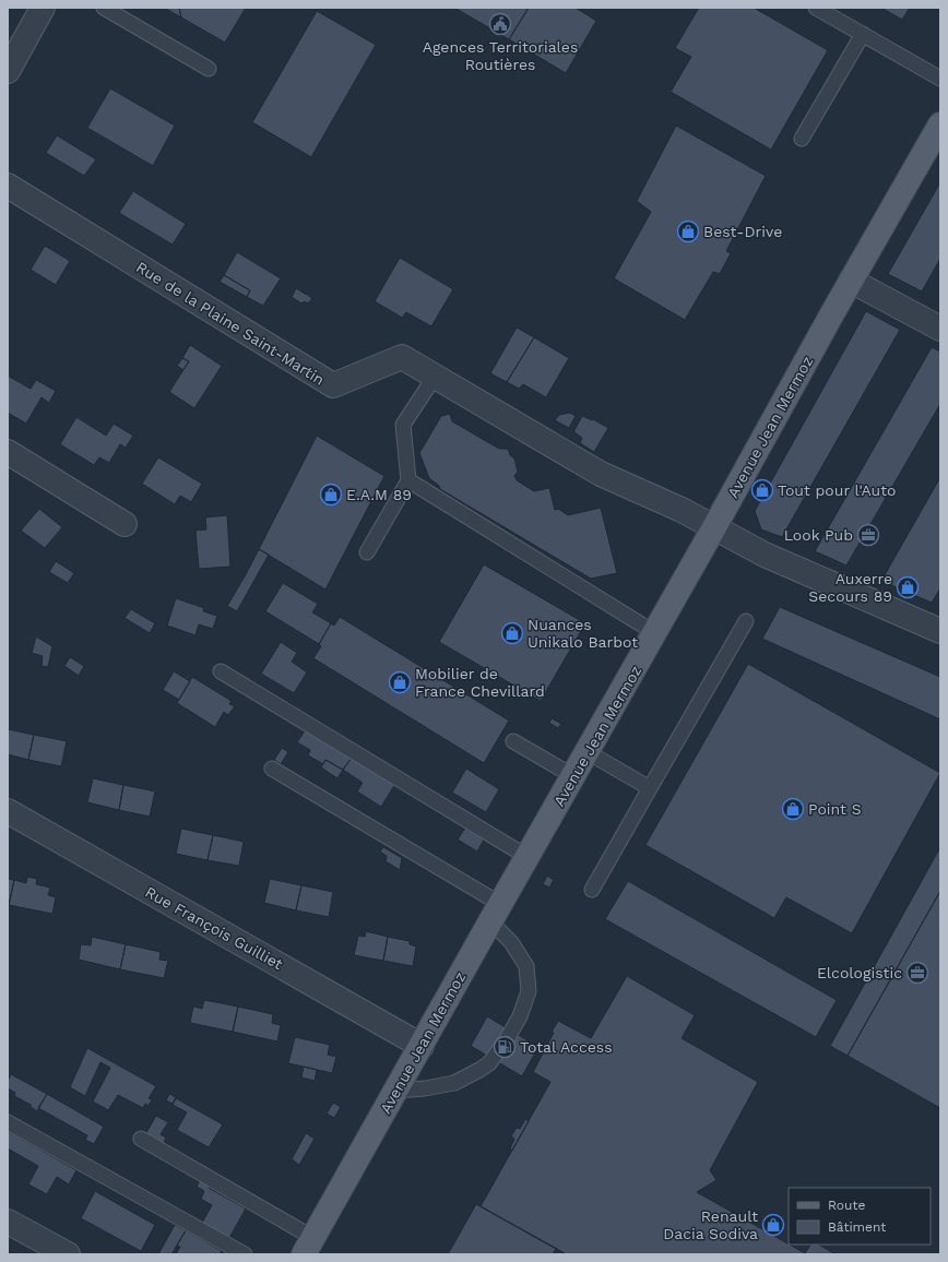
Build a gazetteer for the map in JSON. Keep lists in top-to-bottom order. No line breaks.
{"streets":{"main road":["Avenue Jean Mermoz"],"street":["Rue de la Plaine Saint-Martin","Rue François Guilliet"]},"crossings":[["Rue de la Plaine Saint-Martin","Avenue Jean Mermoz"],["Avenue Jean Mermoz","Rue François Guilliet"]],"places":{"public building":["Agences Territoriales Routières"],"shop":["Best-Drive","Tout pour l'Auto","E.A.M 89","Auxerre Secours 89","Nuances Unikalo Barbot","Mobilier de France Chevillard","Point S","Renault Dacia Sodiva"],"office":["Look Pub","Elcologistic"],"fuel station":["Total Access"]},"legend":["Route","Bâtiment"]}
